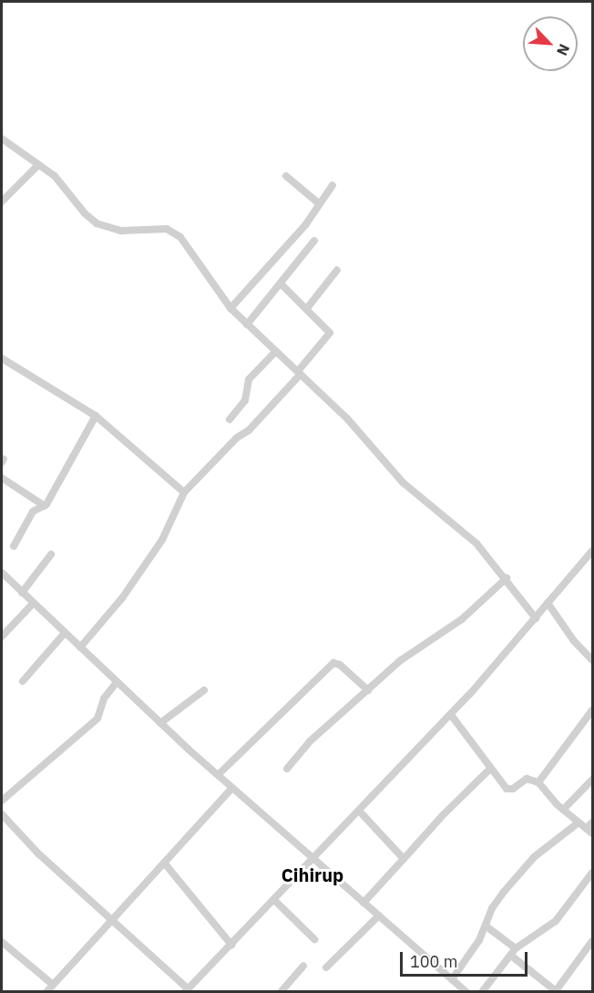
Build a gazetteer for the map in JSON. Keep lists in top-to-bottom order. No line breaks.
{"districts":["Cihirup"],"scale_bar":"100 m","north":"bottom right"}
